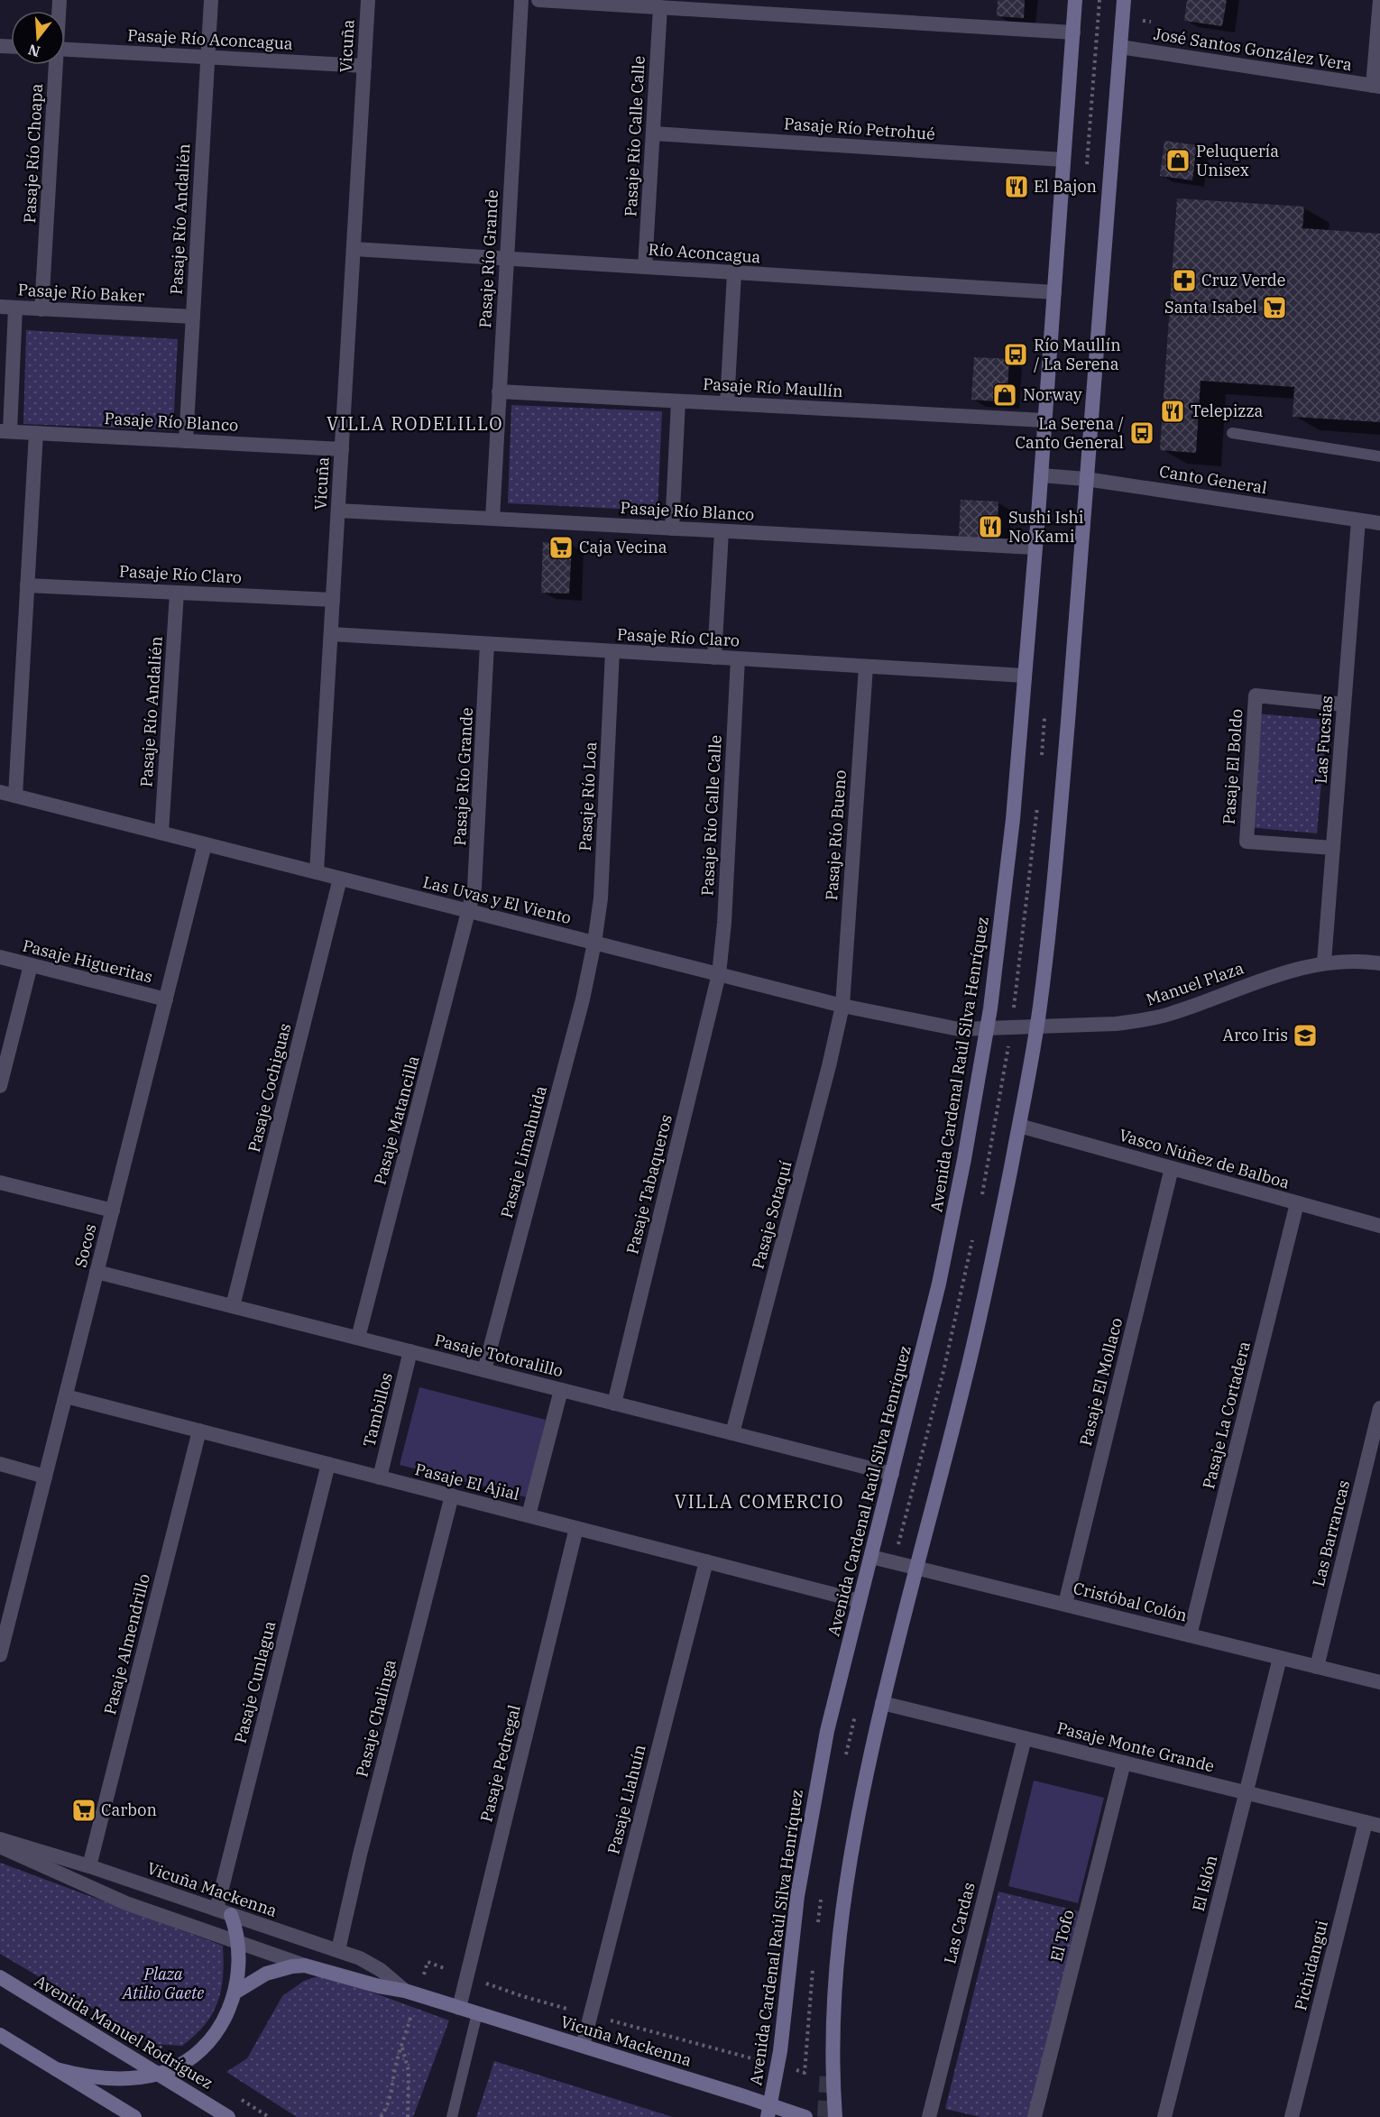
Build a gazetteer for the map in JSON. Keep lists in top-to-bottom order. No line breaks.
{"streets":{"main road":["Avenida Cardenal Raúl Silva Henríquez","Vicuña Mackenna","Avenida Manuel Rodríguez"],"street":["Pasaje Río Aconcagua","Vicuña","José Santos González Vera","Pasaje Río Petrohué","Pasaje Río Calle Calle","Pasaje Río Choapa","Pasaje Río Andalién","Río Aconcagua","Pasaje Río Grande","Pasaje Río Baker","Pasaje Río Maullín","Pasaje Río Blanco","Canto General","Pasaje Río Claro","Las Fucsias","Pasaje El Boldo","Pasaje Río Loa","Pasaje Río Bueno","Las Uvas y El Viento","Pasaje Higueritas","Manuel Plaza","Pasaje Cochiguas","Pasaje Matancilla","Pasaje Limahuida","Vasco Núñez de Balboa","Pasaje Tabaqueros","Pasaje Sotaquí","Socos","Pasaje Totoralillo","Pasaje El Mollaco","Tambillos","Pasaje La Cortadera","Pasaje El Ajial","Las Barrancas","Cristóbal Colón","Pasaje Almendrillo","Pasaje Cunlagua","Pasaje Chalinga","Pasaje Monte Grande","Pasaje Pedregal","Pasaje Llahuín","El Islón","Las Cardas","El Tofo","Pichidangui"]},"crossings":[["Pasaje Río Aconcagua","Vicuña"],["Pasaje Río Aconcagua","Pasaje Río Andalién"],["Vicuña","Río Aconcagua"],["Vicuña","Pasaje Río Blanco"],["Vicuña","Pasaje Río Claro"],["Vicuña","Las Uvas y El Viento"],["Pasaje Río Petrohué","Pasaje Río Calle Calle"],["Pasaje Río Petrohué","Avenida Cardenal Raúl Silva Henríquez"],["Pasaje Río Calle Calle","Río Aconcagua"],["Pasaje Río Calle Calle","Pasaje Río Claro"],["Pasaje Río Calle Calle","Las Uvas y El Viento"],["Pasaje Río Calle Calle","Pasaje Tabaqueros"],["Pasaje Río Choapa","Pasaje Río Baker"],["Pasaje Río Andalién","Pasaje Río Baker"],["Pasaje Río Andalién","Pasaje Río Blanco"],["Pasaje Río Andalién","Pasaje Río Claro"],["Pasaje Río Andalién","Las Uvas y El Viento"],["Río Aconcagua","Pasaje Río Grande"],["Río Aconcagua","Avenida Cardenal Raúl Silva Henríquez"],["Pasaje Río Grande","Pasaje Río Maullín"],["Pasaje Río Grande","Pasaje Río Blanco"],["Pasaje Río Grande","Pasaje Río Claro"],["Pasaje Río Grande","Las Uvas y El Viento"],["Pasaje Río Grande","Pasaje Matancilla"],["Pasaje Río Maullín","Avenida Cardenal Raúl Silva Henríquez"],["Pasaje Río Blanco","Avenida Cardenal Raúl Silva Henríquez"],["Canto General","Las Fucsias"],["Canto General","Avenida Cardenal Raúl Silva Henríquez"],["Pasaje Río Claro","Pasaje Río Loa"],["Pasaje Río Claro","Pasaje Río Bueno"],["Pasaje Río Claro","Avenida Cardenal Raúl Silva Henríquez"],["Las Fucsias","Pasaje El Boldo"],["Las Fucsias","Manuel Plaza"],["Pasaje Río Loa","Las Uvas y El Viento"],["Pasaje Río Loa","Pasaje Limahuida"],["Pasaje Río Bueno","Las Uvas y El Viento"],["Pasaje Río Bueno","Pasaje Sotaquí"],["Las Uvas y El Viento","Manuel Plaza"],["Las Uvas y El Viento","Avenida Cardenal Raúl Silva Henríquez"],["Las Uvas y El Viento","Pasaje Cochiguas"],["Las Uvas y El Viento","Pasaje Matancilla"],["Las Uvas y El Viento","Pasaje Limahuida"],["Las Uvas y El Viento","Pasaje Tabaqueros"],["Las Uvas y El Viento","Pasaje Sotaquí"],["Las Uvas y El Viento","Socos"],["Pasaje Higueritas","Socos"],["Manuel Plaza","Avenida Cardenal Raúl Silva Henríquez"],["Avenida Cardenal Raúl Silva Henríquez","Pasaje Totoralillo"],["Avenida Cardenal Raúl Silva Henríquez","Pasaje El Ajial"],["Avenida Cardenal Raúl Silva Henríquez","Cristóbal Colón"],["Avenida Cardenal Raúl Silva Henríquez","Vicuña Mackenna"],["Pasaje Cochiguas","Pasaje Totoralillo"],["Pasaje Matancilla","Pasaje Totoralillo"],["Pasaje Limahuida","Pasaje Totoralillo"],["Vasco Núñez de Balboa","Pasaje El Mollaco"],["Vasco Núñez de Balboa","Pasaje La Cortadera"],["Pasaje Tabaqueros","Pasaje Totoralillo"],["Pasaje Sotaquí","Pasaje Totoralillo"],["Socos","Pasaje Totoralillo"],["Socos","Pasaje El Ajial"],["Pasaje Totoralillo","Tambillos"],["Pasaje El Mollaco","Cristóbal Colón"],["Tambillos","Pasaje El Ajial"],["Pasaje La Cortadera","Cristóbal Colón"],["Pasaje El Ajial","Pasaje Almendrillo"],["Pasaje El Ajial","Pasaje Cunlagua"],["Pasaje El Ajial","Pasaje Chalinga"],["Pasaje El Ajial","Pasaje Pedregal"],["Pasaje El Ajial","Pasaje Llahuín"],["Las Barrancas","Cristóbal Colón"],["Cristóbal Colón","El Islón"],["Pasaje Almendrillo","Vicuña Mackenna"],["Pasaje Cunlagua","Vicuña Mackenna"],["Pasaje Chalinga","Vicuña Mackenna"],["Pasaje Monte Grande","El Islón"],["Pasaje Monte Grande","Las Cardas"],["Pasaje Monte Grande","El Tofo"],["Pasaje Monte Grande","Pichidangui"],["Pasaje Pedregal","Vicuña Mackenna"],["Pasaje Llahuín","Vicuña Mackenna"]],"districts":["VILLA RODELILLO","VILLA COMERCIO"],"parks":["Plaza Atilio Gaete"],"places":{"shop":["Peluquería Unisex","Norway"],"restaurant":["El Bajon","Telepizza","Sushi Ishi No Kami"],"pharmacy":["Cruz Verde"],"supermarket":["Santa Isabel","Caja Vecina","Carbon"],"bus stop":["Río Maullín / La Serena","La Serena / Canto General"],"school or university":["Arco Iris"]},"north":"bottom"}
